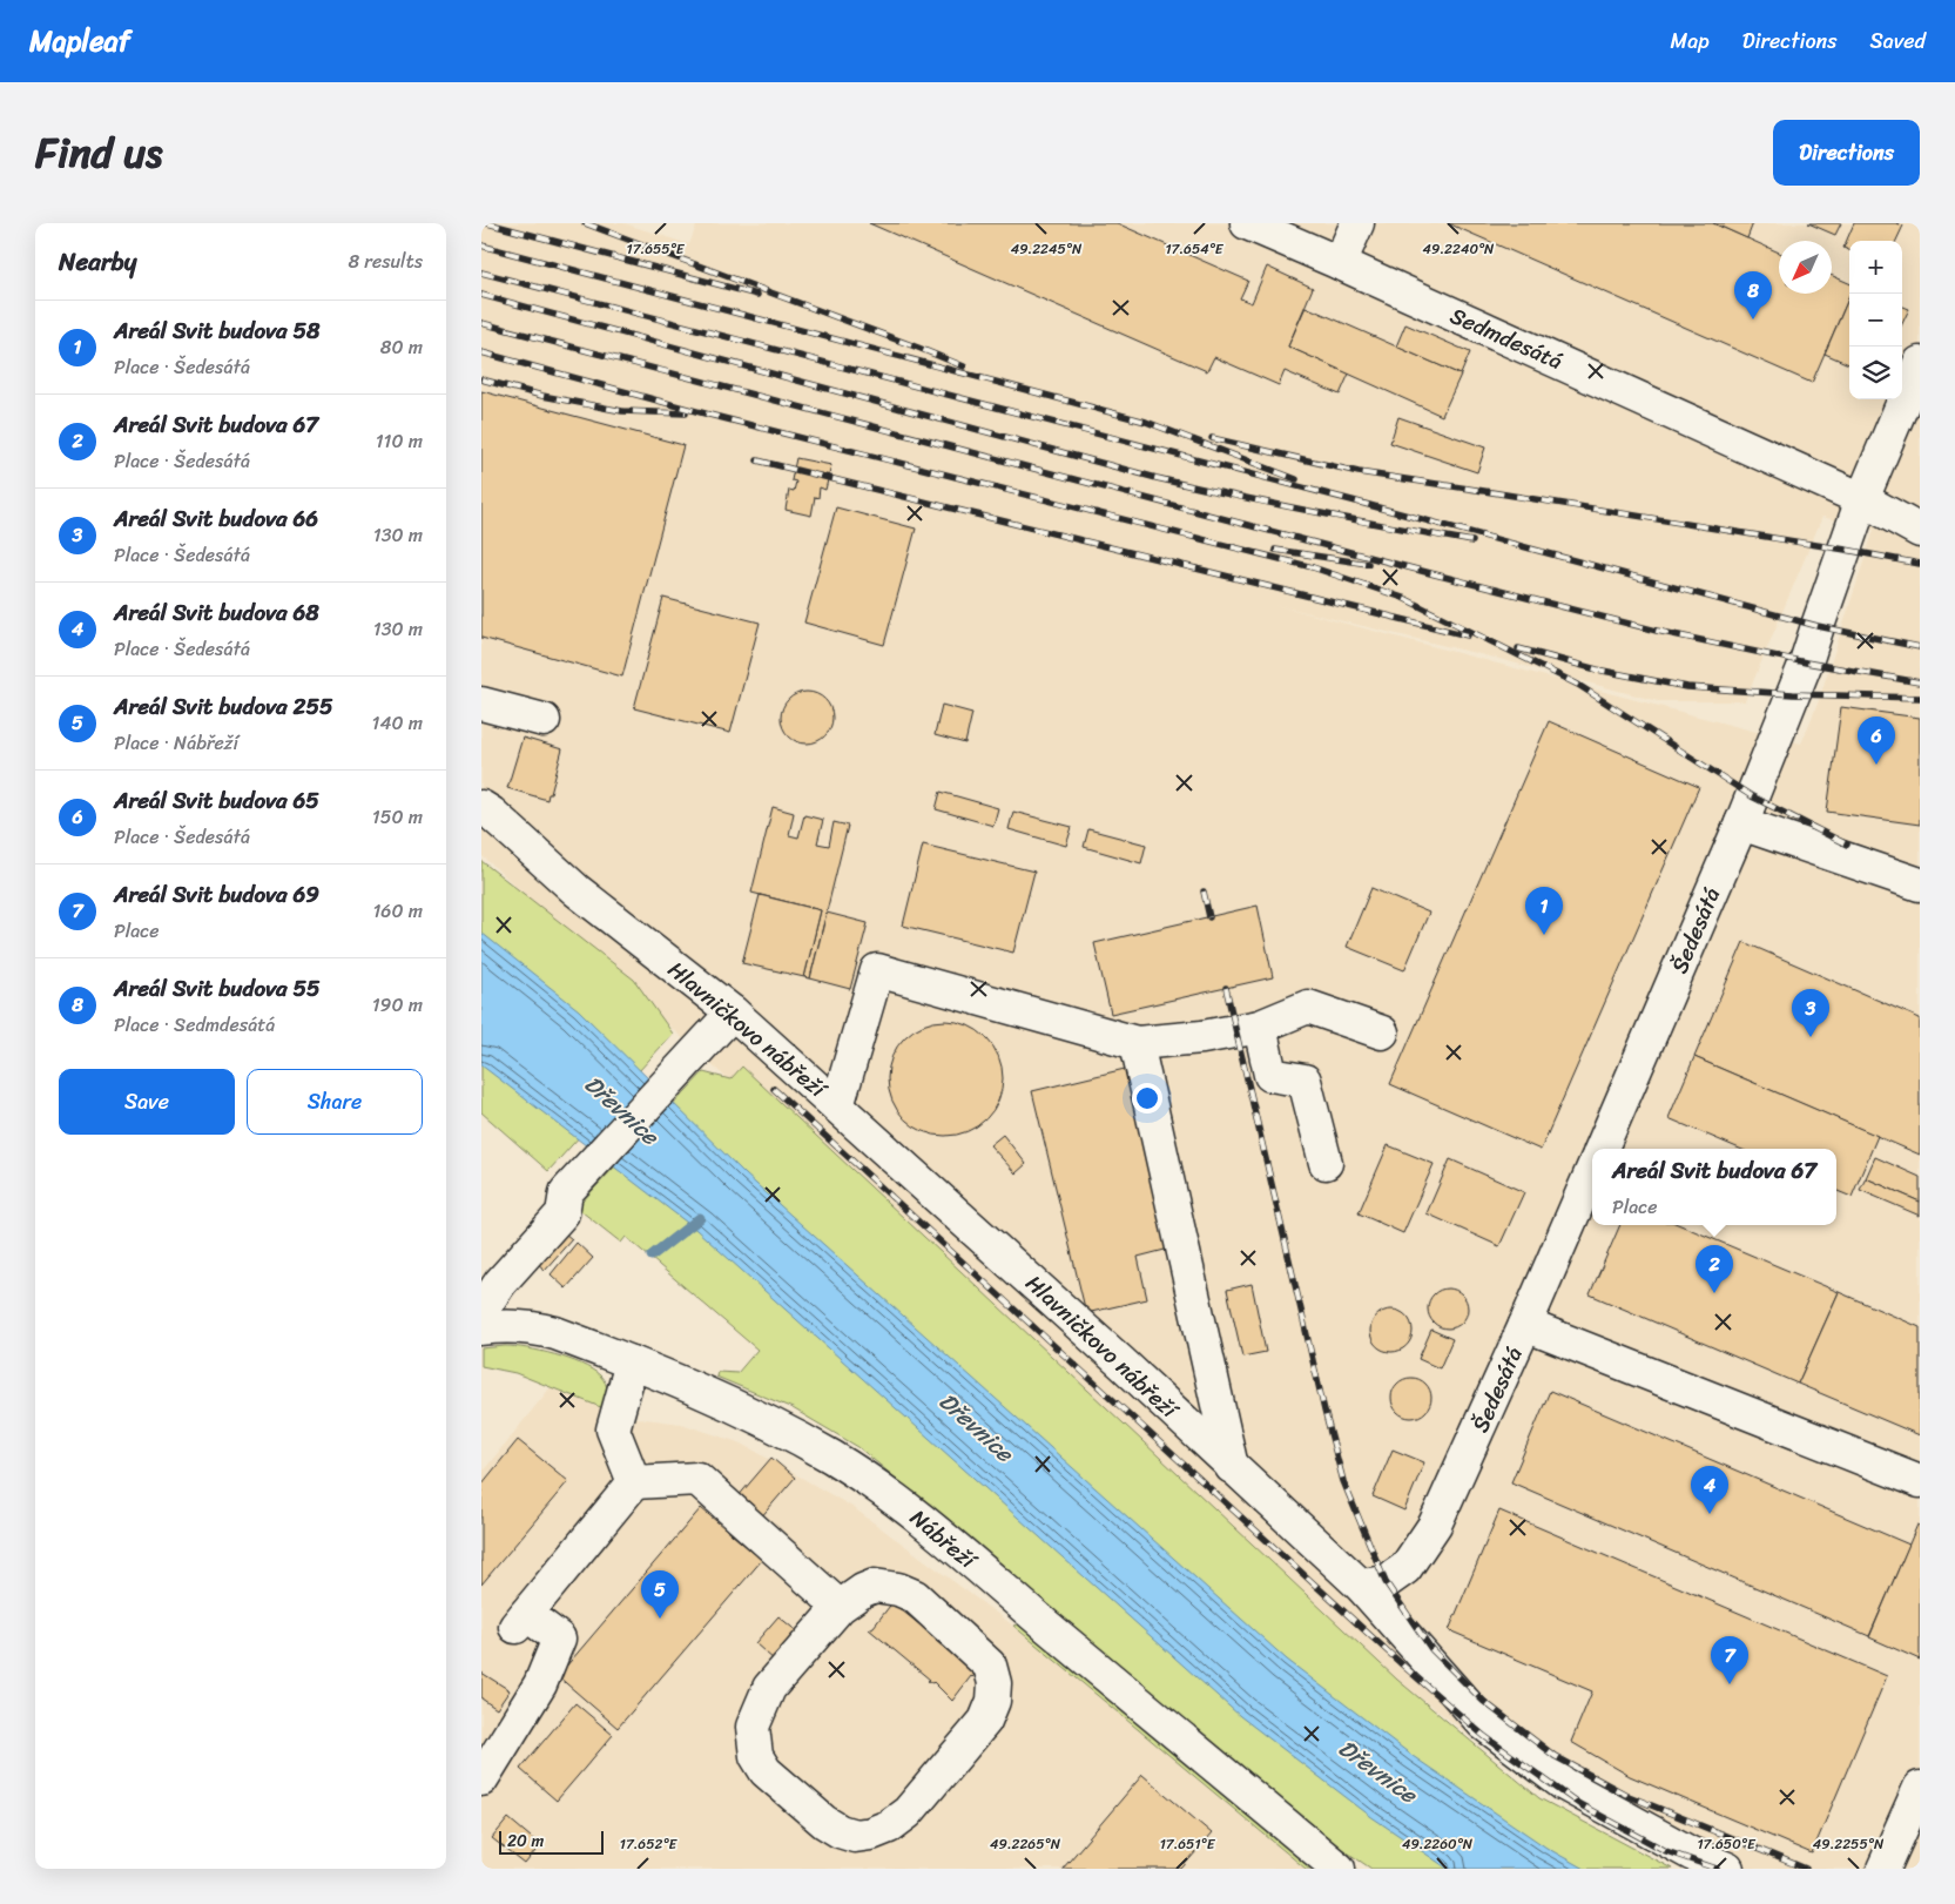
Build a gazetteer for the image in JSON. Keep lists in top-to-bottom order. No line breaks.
{"streets":{"street":["Sedmdesátá","Šedesátá","Hlavničkovo nábřeží","Nábřeží"]},"crossings":[["Sedmdesátá","Šedesátá"],["Šedesátá","Hlavničkovo nábřeží"]],"water":["Dřevnice"],"scale_bar":"20 m","north":"bottom left","page":{"header":"Mapleaf","nav":["Map","Directions","Saved"],"title":"Find us","buttons":["Directions",["Save","Share"]],"heading":["Nearby","8 results"],"map_buttons":["+","−"],"pins":["8","6","1","3","2","4","5","7"],"list":[{"mark":"1","name":"Areál Svit budova 58","note":"Place · Šedesátá","value":"80 m"},{"mark":"2","name":"Areál Svit budova 67","note":"Place · Šedesátá","value":"110 m"},{"mark":"3","name":"Areál Svit budova 66","note":"Place · Šedesátá","value":"130 m"},{"mark":"4","name":"Areál Svit budova 68","note":"Place · Šedesátá","value":"130 m"},{"mark":"5","name":"Areál Svit budova 255","note":"Place · Nábřeží","value":"140 m"},{"mark":"6","name":"Areál Svit budova 65","note":"Place · Šedesátá","value":"150 m"},{"mark":"7","name":"Areál Svit budova 69","note":"Place","value":"160 m"},{"mark":"8","name":"Areál Svit budova 55","note":"Place · Sedmdesátá","value":"190 m"}],"popup":["Areál Svit budova 67","Place"],"scale":"20 m"},"coordinates":["17.655°E","49.2245°N","17.654°E","49.2240°N","17.652°E","49.2265°N","17.651°E","49.2260°N","17.650°E","49.2255°N"]}
